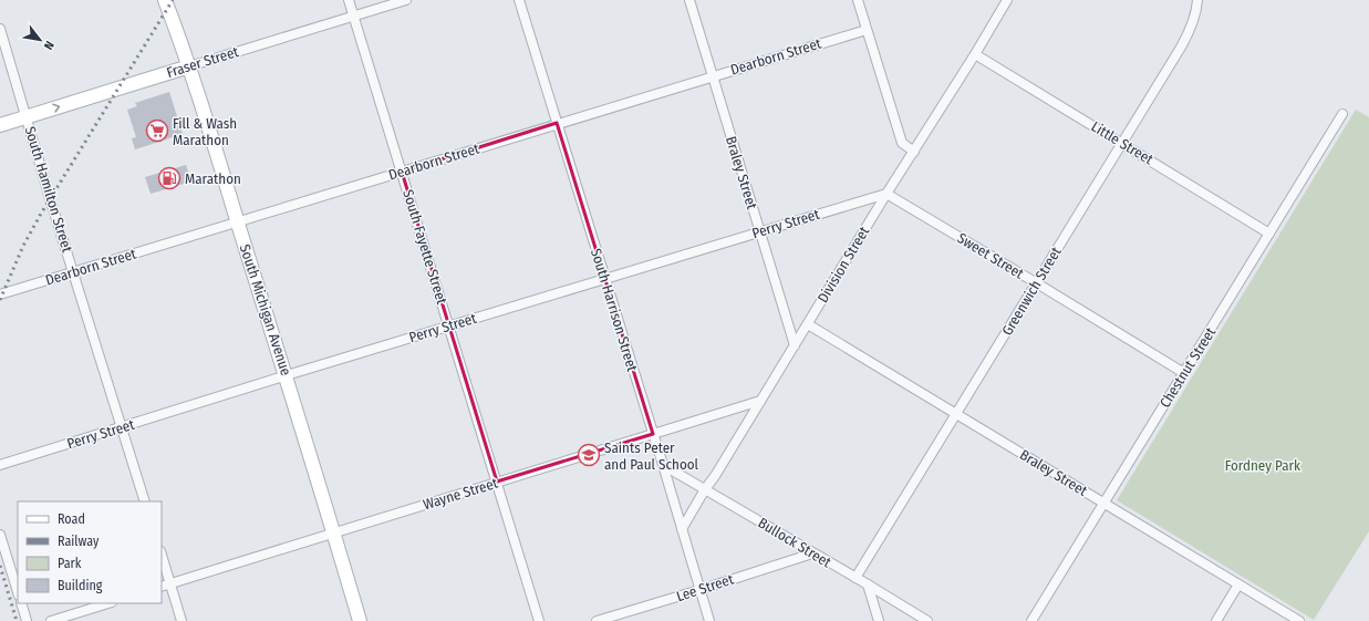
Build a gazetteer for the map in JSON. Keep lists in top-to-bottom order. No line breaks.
{"streets":{"street":["Dearborn Street","Fraser Street","Little Street","Braley Street","South Hamilton Street","Perry Street","South Fayette Street","Sweet Street","Division Street","Greenwich Street","South Michigan Avenue","South Harrison Street","Chestnut Street","Wayne Street","Bullock Street","Lee Street"]},"crossings":[["Dearborn Street","Braley Street"],["Dearborn Street","South Hamilton Street"],["Dearborn Street","South Fayette Street"],["Dearborn Street","South Michigan Avenue"],["Dearborn Street","South Harrison Street"],["Fraser Street","South Hamilton Street"],["Fraser Street","South Fayette Street"],["Fraser Street","South Michigan Avenue"],["Little Street","Division Street"],["Little Street","Greenwich Street"],["Little Street","Chestnut Street"],["Braley Street","Perry Street"],["Braley Street","Division Street"],["Braley Street","Greenwich Street"],["Braley Street","Chestnut Street"],["South Hamilton Street","Perry Street"],["Perry Street","South Fayette Street"],["Perry Street","Sweet Street"],["Perry Street","Division Street"],["Perry Street","South Michigan Avenue"],["Perry Street","South Harrison Street"],["South Fayette Street","Wayne Street"],["Sweet Street","Division Street"],["Sweet Street","Greenwich Street"],["Sweet Street","Chestnut Street"],["Division Street","South Harrison Street"],["Division Street","Wayne Street"],["Division Street","Bullock Street"],["Greenwich Street","Bullock Street"],["South Michigan Avenue","Wayne Street"],["South Harrison Street","Wayne Street"],["South Harrison Street","Bullock Street"],["South Harrison Street","Lee Street"],["Bullock Street","Lee Street"]],"one_way":["Fraser Street"],"parks":["Fordney Park"],"places":{"supermarket":["Fill & Wash Marathon"],"fuel station":["Marathon"],"school or university":["Saints Peter and Paul School"]},"legend":["Road","Railway","Park","Building"],"north":"bottom right"}
